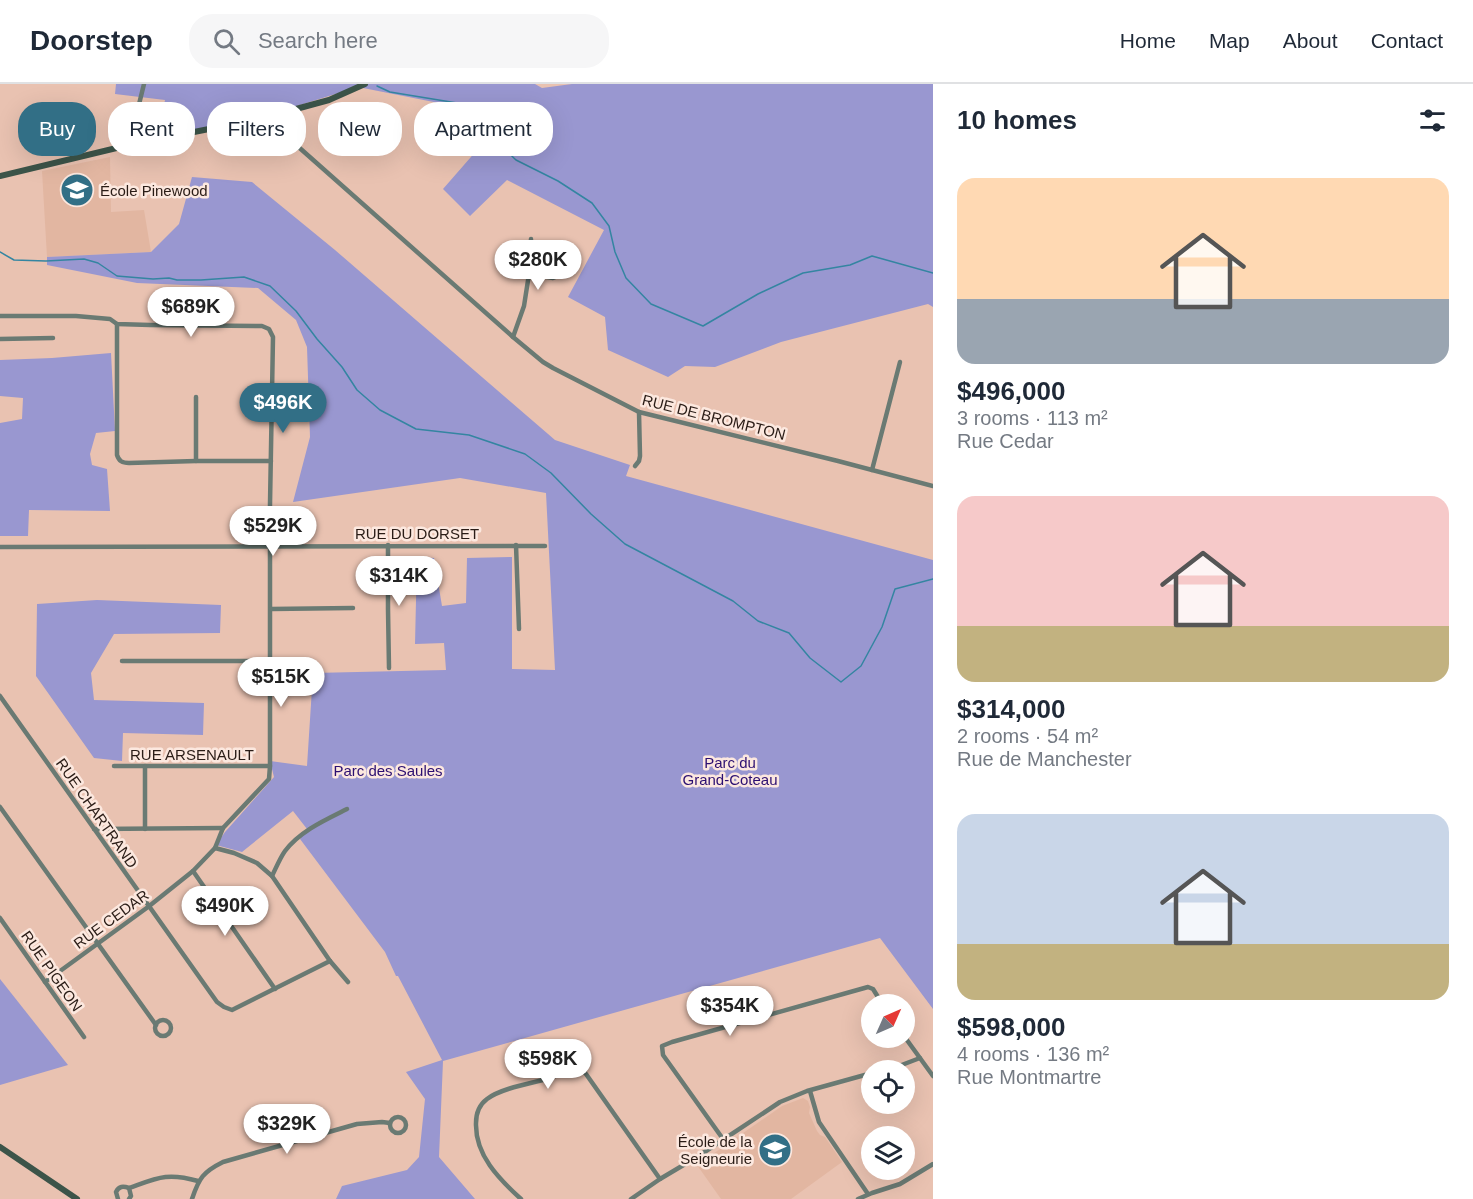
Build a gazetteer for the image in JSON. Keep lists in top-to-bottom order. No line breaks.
{"streets":{"street":["RUE DE BROMPTON","RUE DU DORSET","RUE ARSENAULT","RUE CHARTRAND","RUE CEDAR","RUE PIGEON"]},"crossings":[["RUE DU DORSET","RUE CEDAR"],["RUE ARSENAULT","RUE CEDAR"],["RUE CHARTRAND","RUE CEDAR"],["RUE CEDAR","RUE PIGEON"]],"parks":["Parc du Grand-Coteau","Parc des Saules"],"places":{"school or university":["École Pinewood","École de la Seigneurie"]},"north":"top right","page":{"header":"Doorstep","search":"Search here","nav":["Home","Map","About","Contact"],"heading":"10 homes","chip":["Buy","Rent","Filters","New","Apartment"],"list":[{"name":"$496,000","note":"3 rooms · 113 m² · Rue Cedar"},{"name":"$314,000","note":"2 rooms · 54 m² · Rue de Manchester"},{"name":"$598,000","note":"4 rooms · 136 m² · Rue Montmartre"}],"price":["$280K","$689K","$496K","$529K","$314K","$515K","$490K","$354K","$598K","$329K"]}}
